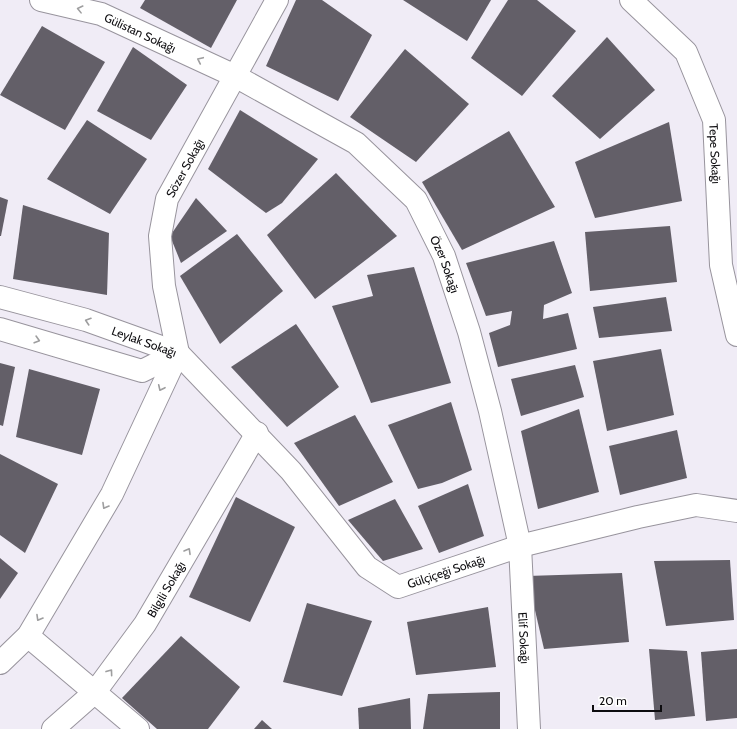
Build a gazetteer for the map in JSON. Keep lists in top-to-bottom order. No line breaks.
{"streets":{"street":["Gülistan Sokağı","Tepe Sokağı","Sözer Sokağı","Özer Sokağı","Leylak Sokağı","Gülçiçeği Sokağı","Bilgili Sokağı","Elif Sokağı"]},"crossings":[["Gülistan Sokağı","Sözer Sokağı"],["Gülistan Sokağı","Özer Sokağı"],["Sözer Sokağı","Özer Sokağı"],["Sözer Sokağı","Leylak Sokağı"],["Sözer Sokağı","Gülçiçeği Sokağı"],["Özer Sokağı","Gülçiçeği Sokağı"],["Özer Sokağı","Elif Sokağı"],["Leylak Sokağı","Gülçiçeği Sokağı"],["Gülçiçeği Sokağı","Bilgili Sokağı"],["Gülçiçeği Sokağı","Elif Sokağı"]],"one_way":["Gülistan Sokağı"],"scale_bar":"20 m"}
